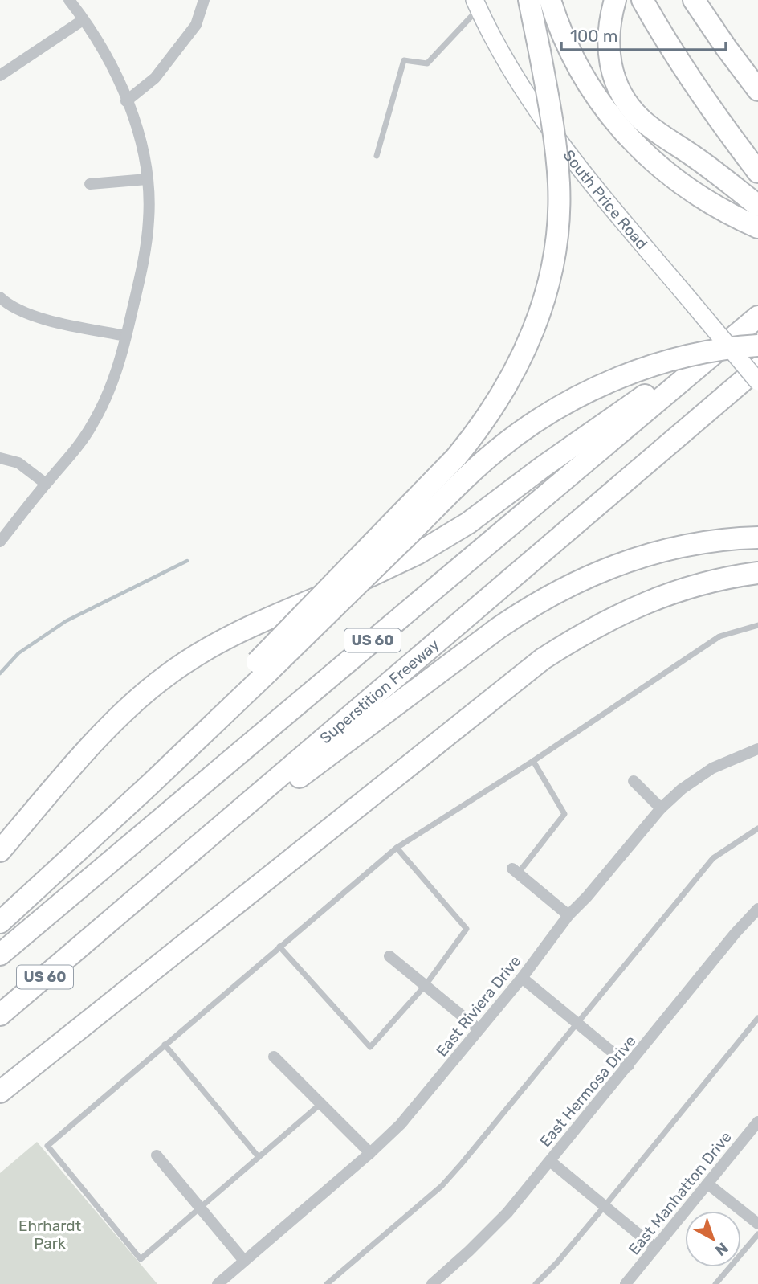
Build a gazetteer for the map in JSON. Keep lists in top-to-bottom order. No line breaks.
{"streets":{"highway":["US 60","Superstition Freeway"],"main road":["South Price Road"],"street":["East Riviera Drive","East Hermosa Drive","East Manhatton Drive"]},"parks":["Ehrhardt Park"],"scale_bar":"100 m","north":"bottom right"}
